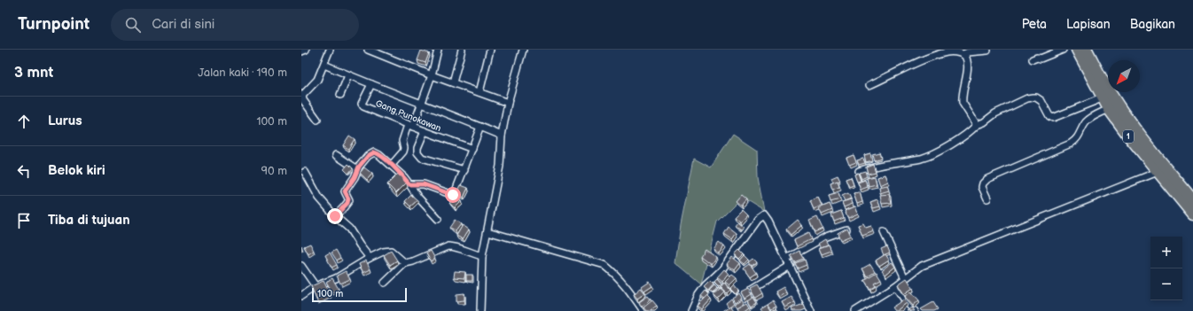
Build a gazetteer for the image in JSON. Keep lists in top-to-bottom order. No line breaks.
{"streets":{"highway":["1"],"street":["Gang Punokawan"]},"scale_bar":"100 m","north":"bottom left","page":{"header":"Turnpoint","search":"Cari di sini","nav":["Peta","Lapisan","Bagikan"],"heading":["3 mnt","Jalan kaki · 190 m"],"list":[["Lurus","100 m"],["Belok kiri","90 m"],"Tiba di tujuan"],"map_buttons":["+","−"],"scale":"100 m"}}
